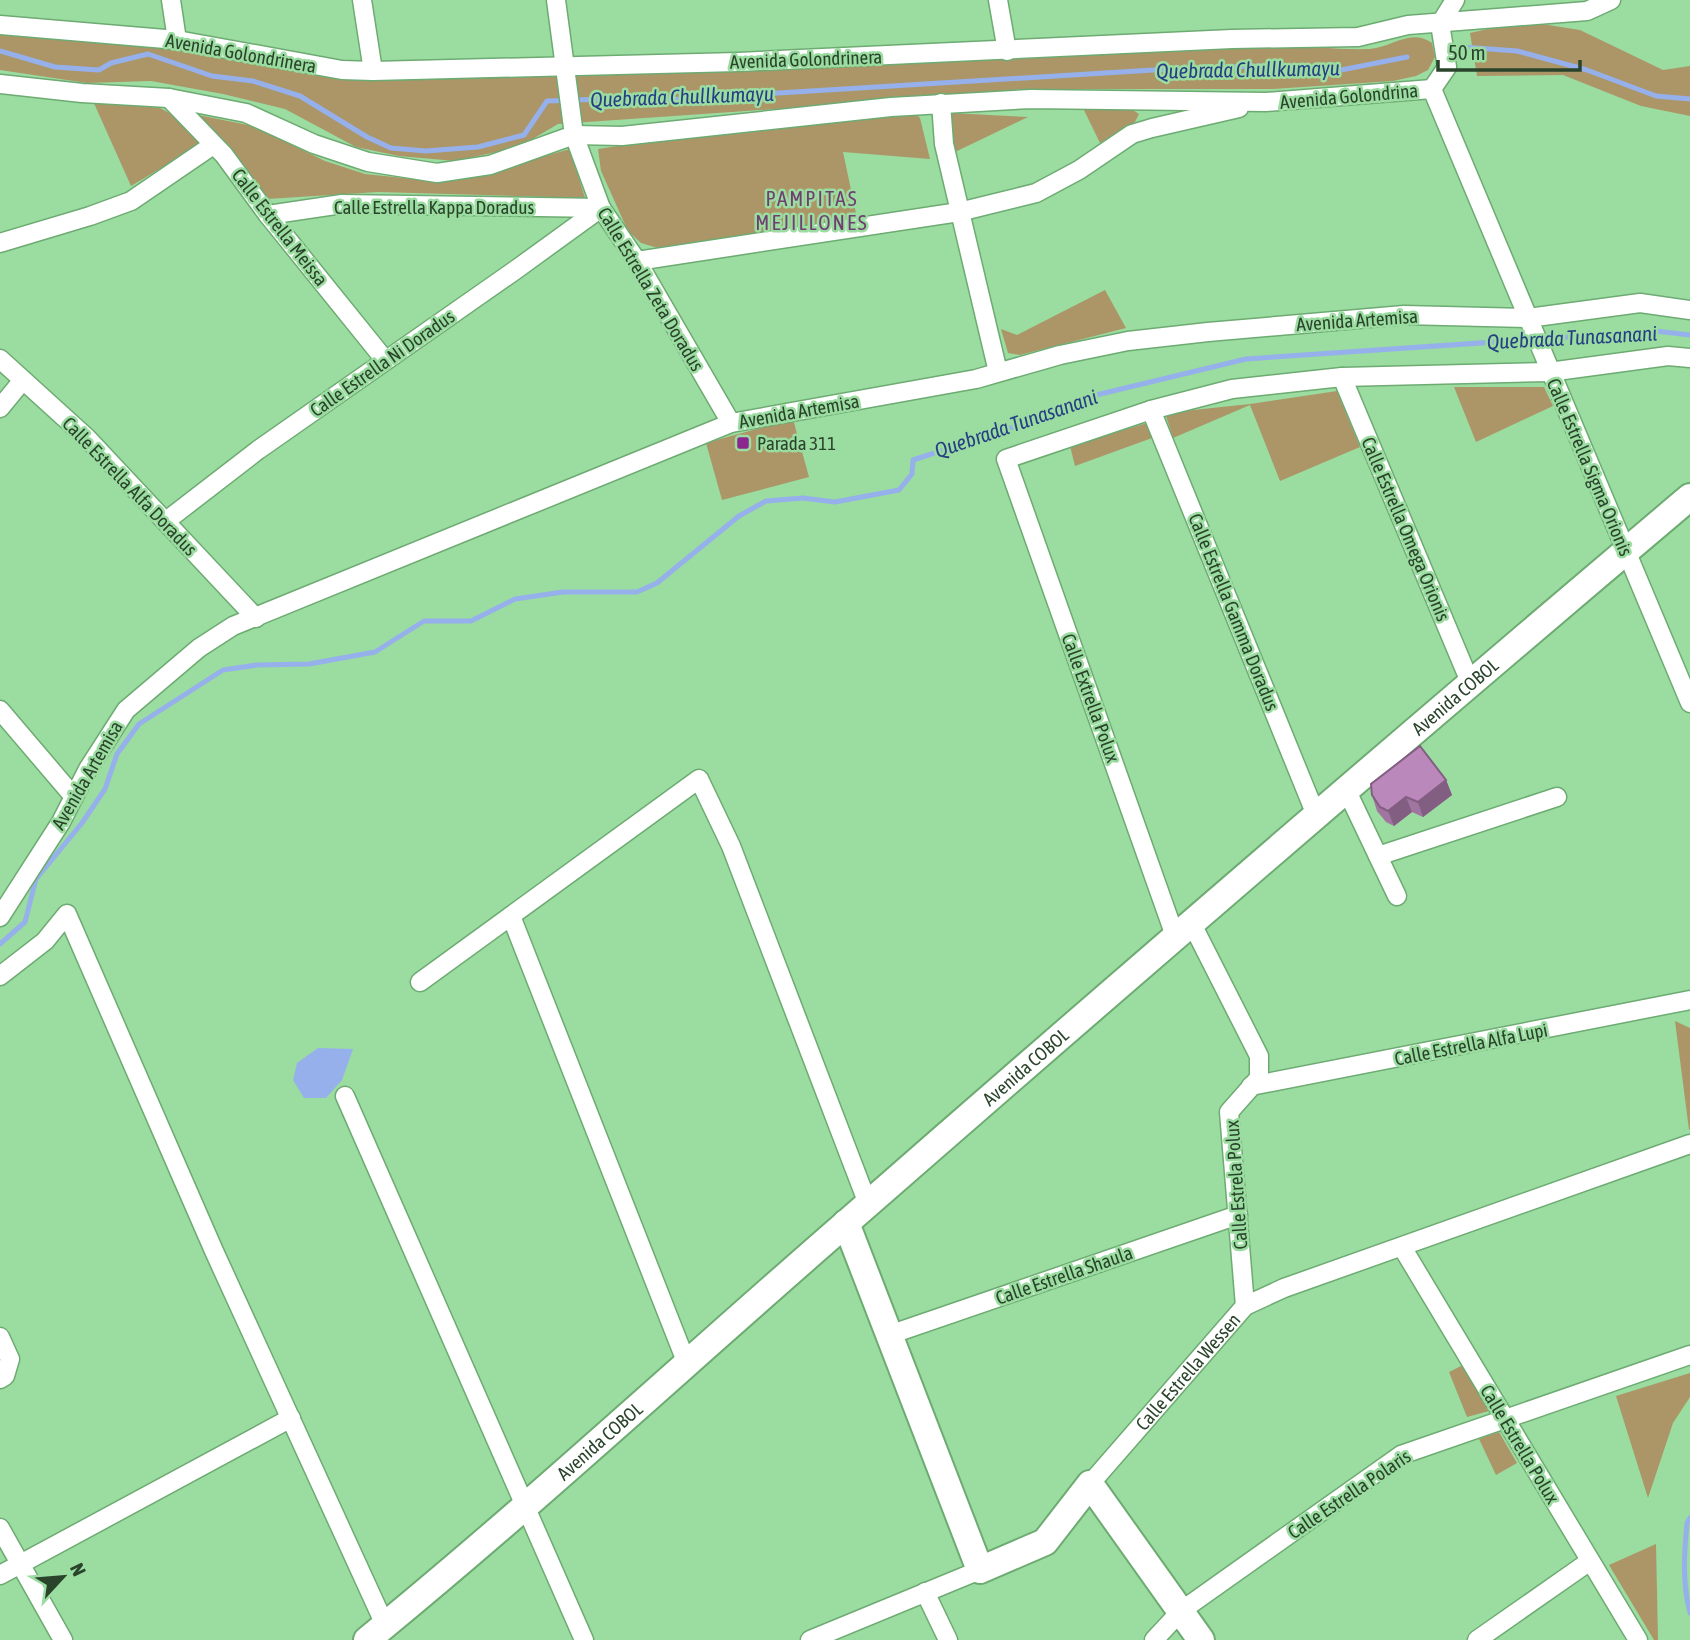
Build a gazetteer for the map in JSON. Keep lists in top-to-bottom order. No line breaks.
{"streets":{"main road":["Avenida COBOL","Calle Estrella Wessen"],"street":["Avenida Golondrinera","Avenida Golondrina","Calle Estrella Kappa Doradus","Calle Estrella Meissa","Calle Estrella Zeta Doradus","Avenida Artemisa","Calle Estrella Ni Doradus","Calle Estrella Sigma Orionis","Calle Estrella Alfa Doradus","Calle Estrella Omega Orionis","Calle Estrella Gamma Doradus","Calle Extrella Polux","Calle Estrella Alfa Lupi","Calle Estrela Polux","Calle Estrella Shaula","Calle Estrella Polux","Calle Estrella Polaris"]},"crossings":[["Avenida Golondrinera","Calle Estrella Zeta Doradus"],["Avenida Golondrina","Calle Estrella Sigma Orionis"],["Calle Estrella Kappa Doradus","Calle Estrella Meissa"],["Calle Estrella Kappa Doradus","Calle Estrella Zeta Doradus"],["Calle Estrella Kappa Doradus","Calle Estrella Ni Doradus"],["Calle Estrella Meissa","Calle Estrella Ni Doradus"],["Calle Estrella Zeta Doradus","Avenida Artemisa"],["Calle Estrella Zeta Doradus","Calle Estrella Ni Doradus"],["Avenida Artemisa","Calle Estrella Sigma Orionis"],["Avenida Artemisa","Calle Estrella Alfa Doradus"],["Calle Estrella Ni Doradus","Calle Estrella Alfa Doradus"],["Calle Estrella Sigma Orionis","Avenida COBOL"],["Calle Estrella Omega Orionis","Avenida COBOL"],["Calle Estrella Gamma Doradus","Avenida COBOL"],["Calle Estrella Gamma Doradus","Calle Extrella Polux"],["Avenida COBOL","Calle Extrella Polux"],["Avenida COBOL","Calle Estrela Polux"],["Calle Extrella Polux","Calle Estrela Polux"],["Calle Estrella Alfa Lupi","Calle Estrela Polux"],["Calle Estrela Polux","Calle Estrella Shaula"],["Calle Estrela Polux","Calle Estrella Wessen"],["Calle Estrella Wessen","Calle Estrella Polux"],["Calle Estrella Polux","Calle Estrella Polaris"]],"districts":["PAMPITAS MEJILLONES"],"water":["Quebrada Chullkumayu","Quebrada Tunasanani"],"places":{"transit":["Parada 311"]},"scale_bar":"50 m","north":"top right"}
